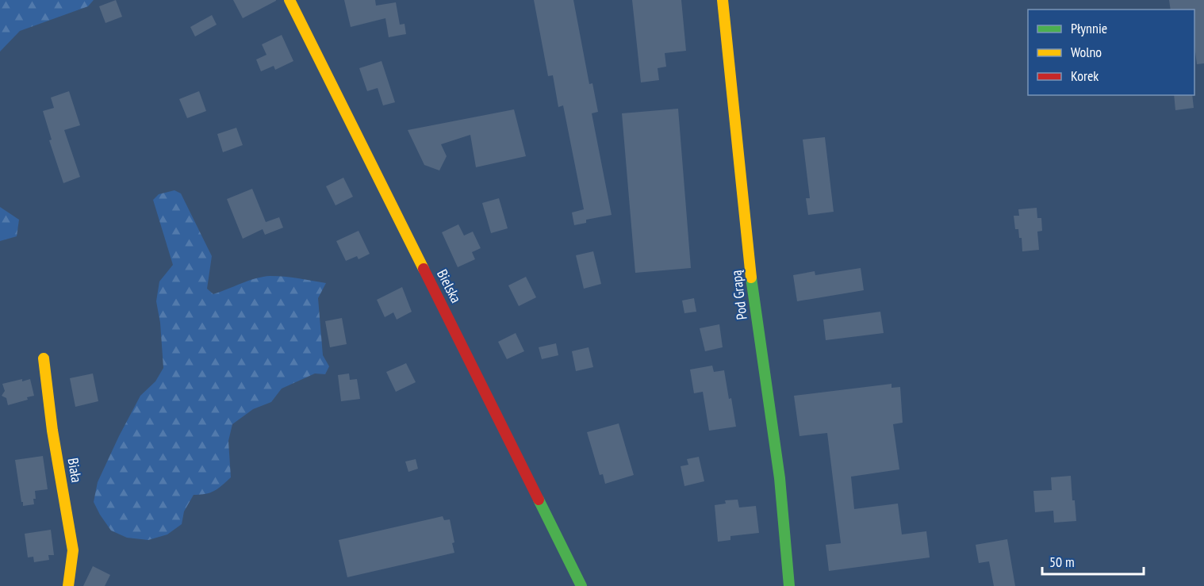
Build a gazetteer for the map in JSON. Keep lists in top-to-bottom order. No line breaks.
{"streets":{"street":["Bielska","Pod Grapą","Biała"]},"legend":["Płynnie","Wolno","Korek"],"scale_bar":"50 m"}
